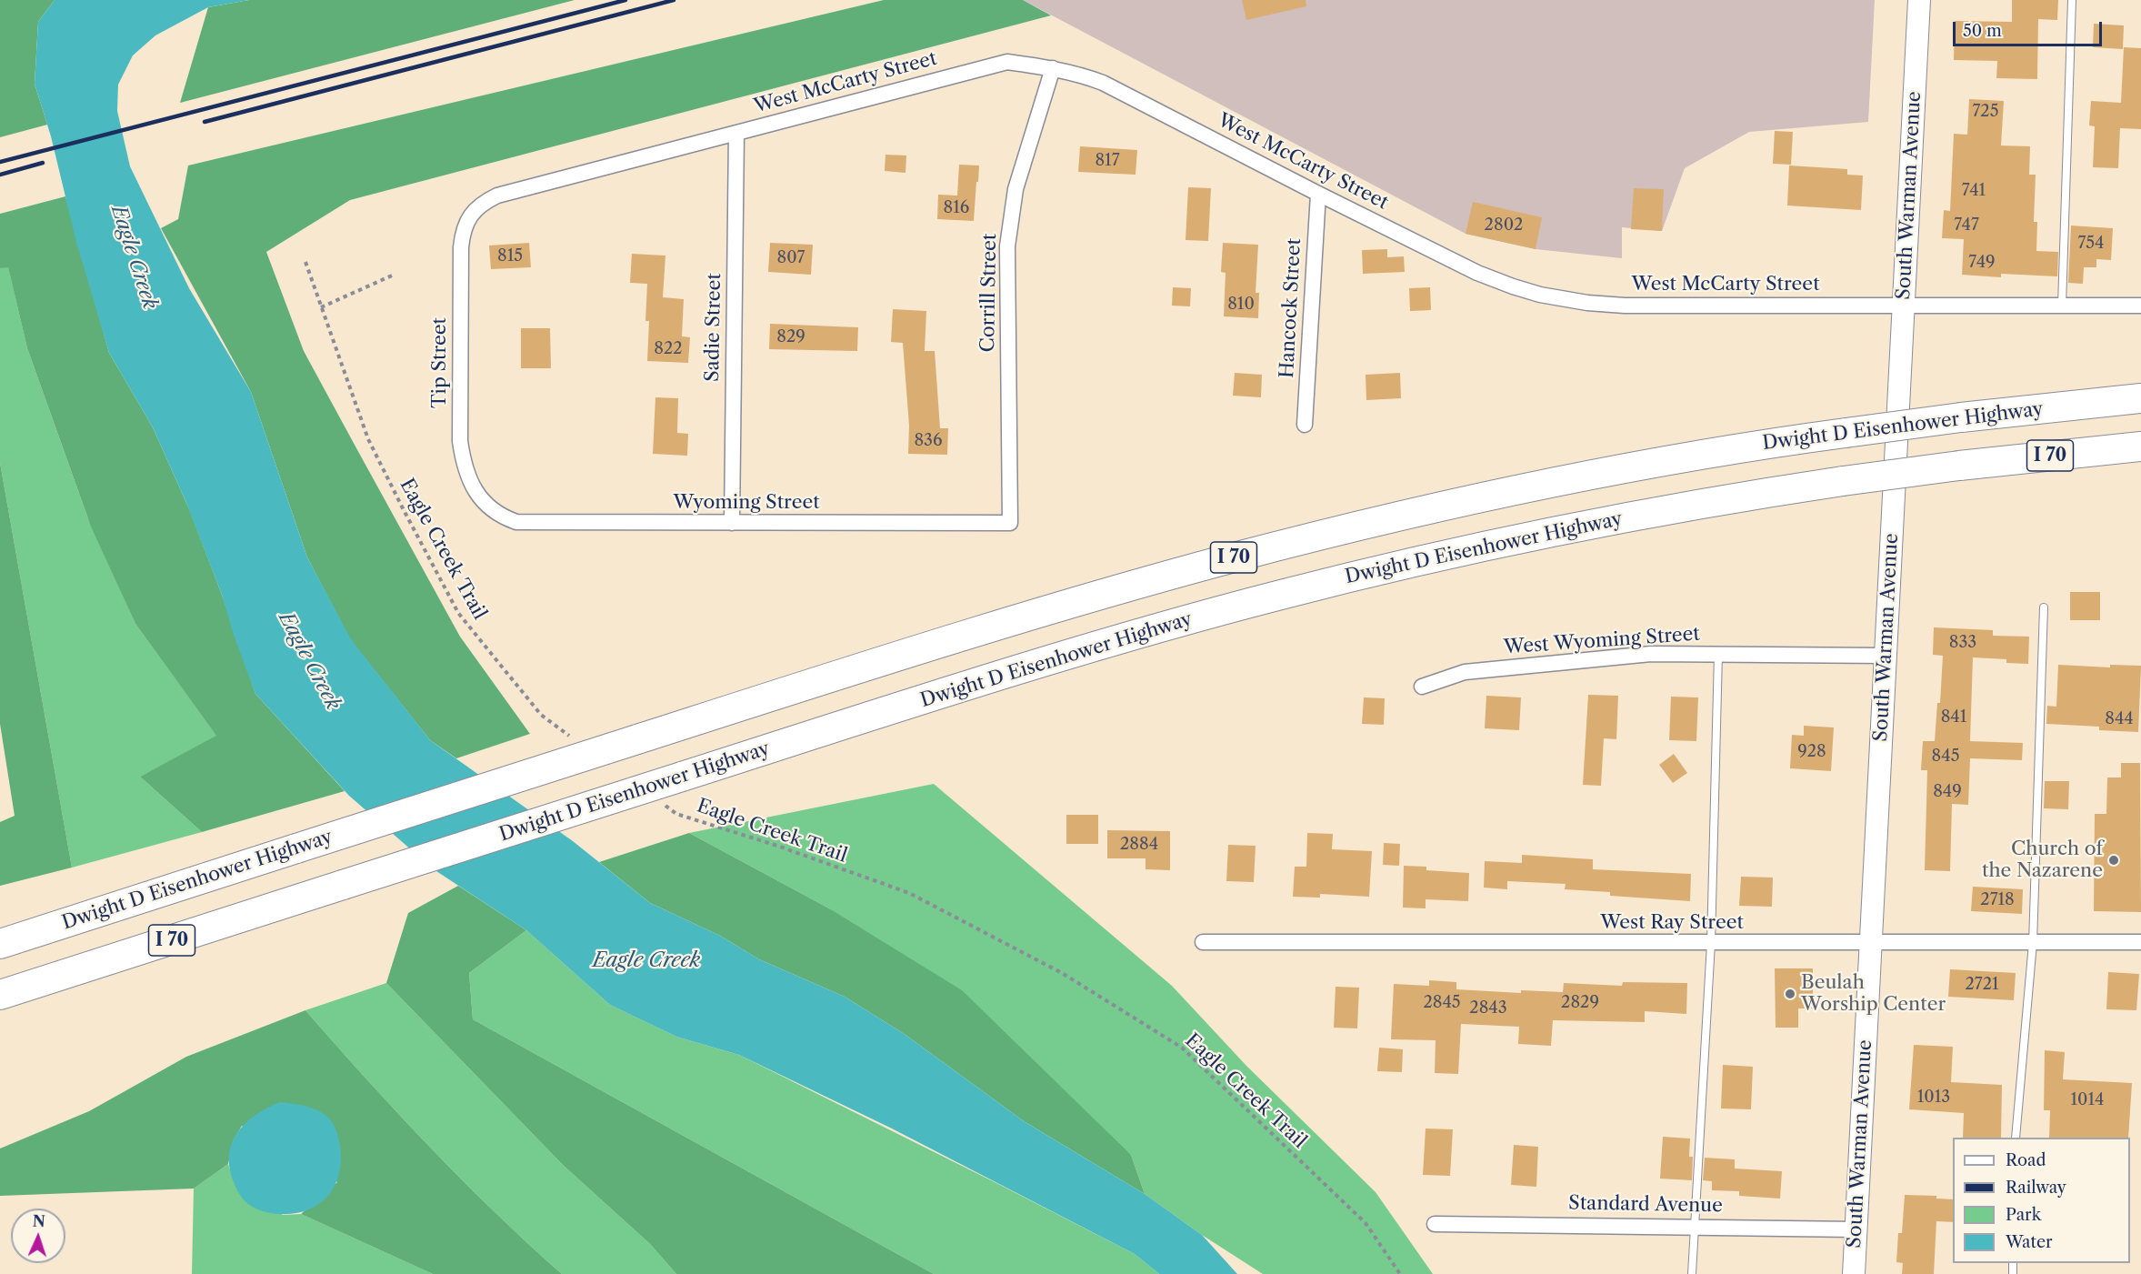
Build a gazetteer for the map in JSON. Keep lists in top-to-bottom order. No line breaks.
{"streets":{"highway":["Dwight D Eisenhower Highway","I 70"],"main road":["South Warman Avenue"],"street":["West McCarty Street","Corrill Street","Hancock Street","Sadie Street","Tip Street","Wyoming Street","West Wyoming Street","West Ray Street","Standard Avenue"],"path":["Eagle Creek Trail"]},"crossings":[["West McCarty Street","South Warman Avenue"],["West McCarty Street","Corrill Street"],["West McCarty Street","Hancock Street"],["West McCarty Street","Sadie Street"],["West McCarty Street","Tip Street"],["South Warman Avenue","West Wyoming Street"],["South Warman Avenue","West Ray Street"],["South Warman Avenue","Standard Avenue"],["Corrill Street","Wyoming Street"],["Sadie Street","Wyoming Street"],["Tip Street","Wyoming Street"]],"water":["Eagle Creek"],"places":["Church of the Nazarene","Beulah Worship Center"],"house_numbers":["725","817","741","816","2802","747","754","815","807","749","810","829","822","836","833","841","844","928","845","849","2884","2718","2721","2845","2829","2843","1013","1014"],"legend":["Road","Railway","Park","Water"],"scale_bar":"50 m","north":"top"}
